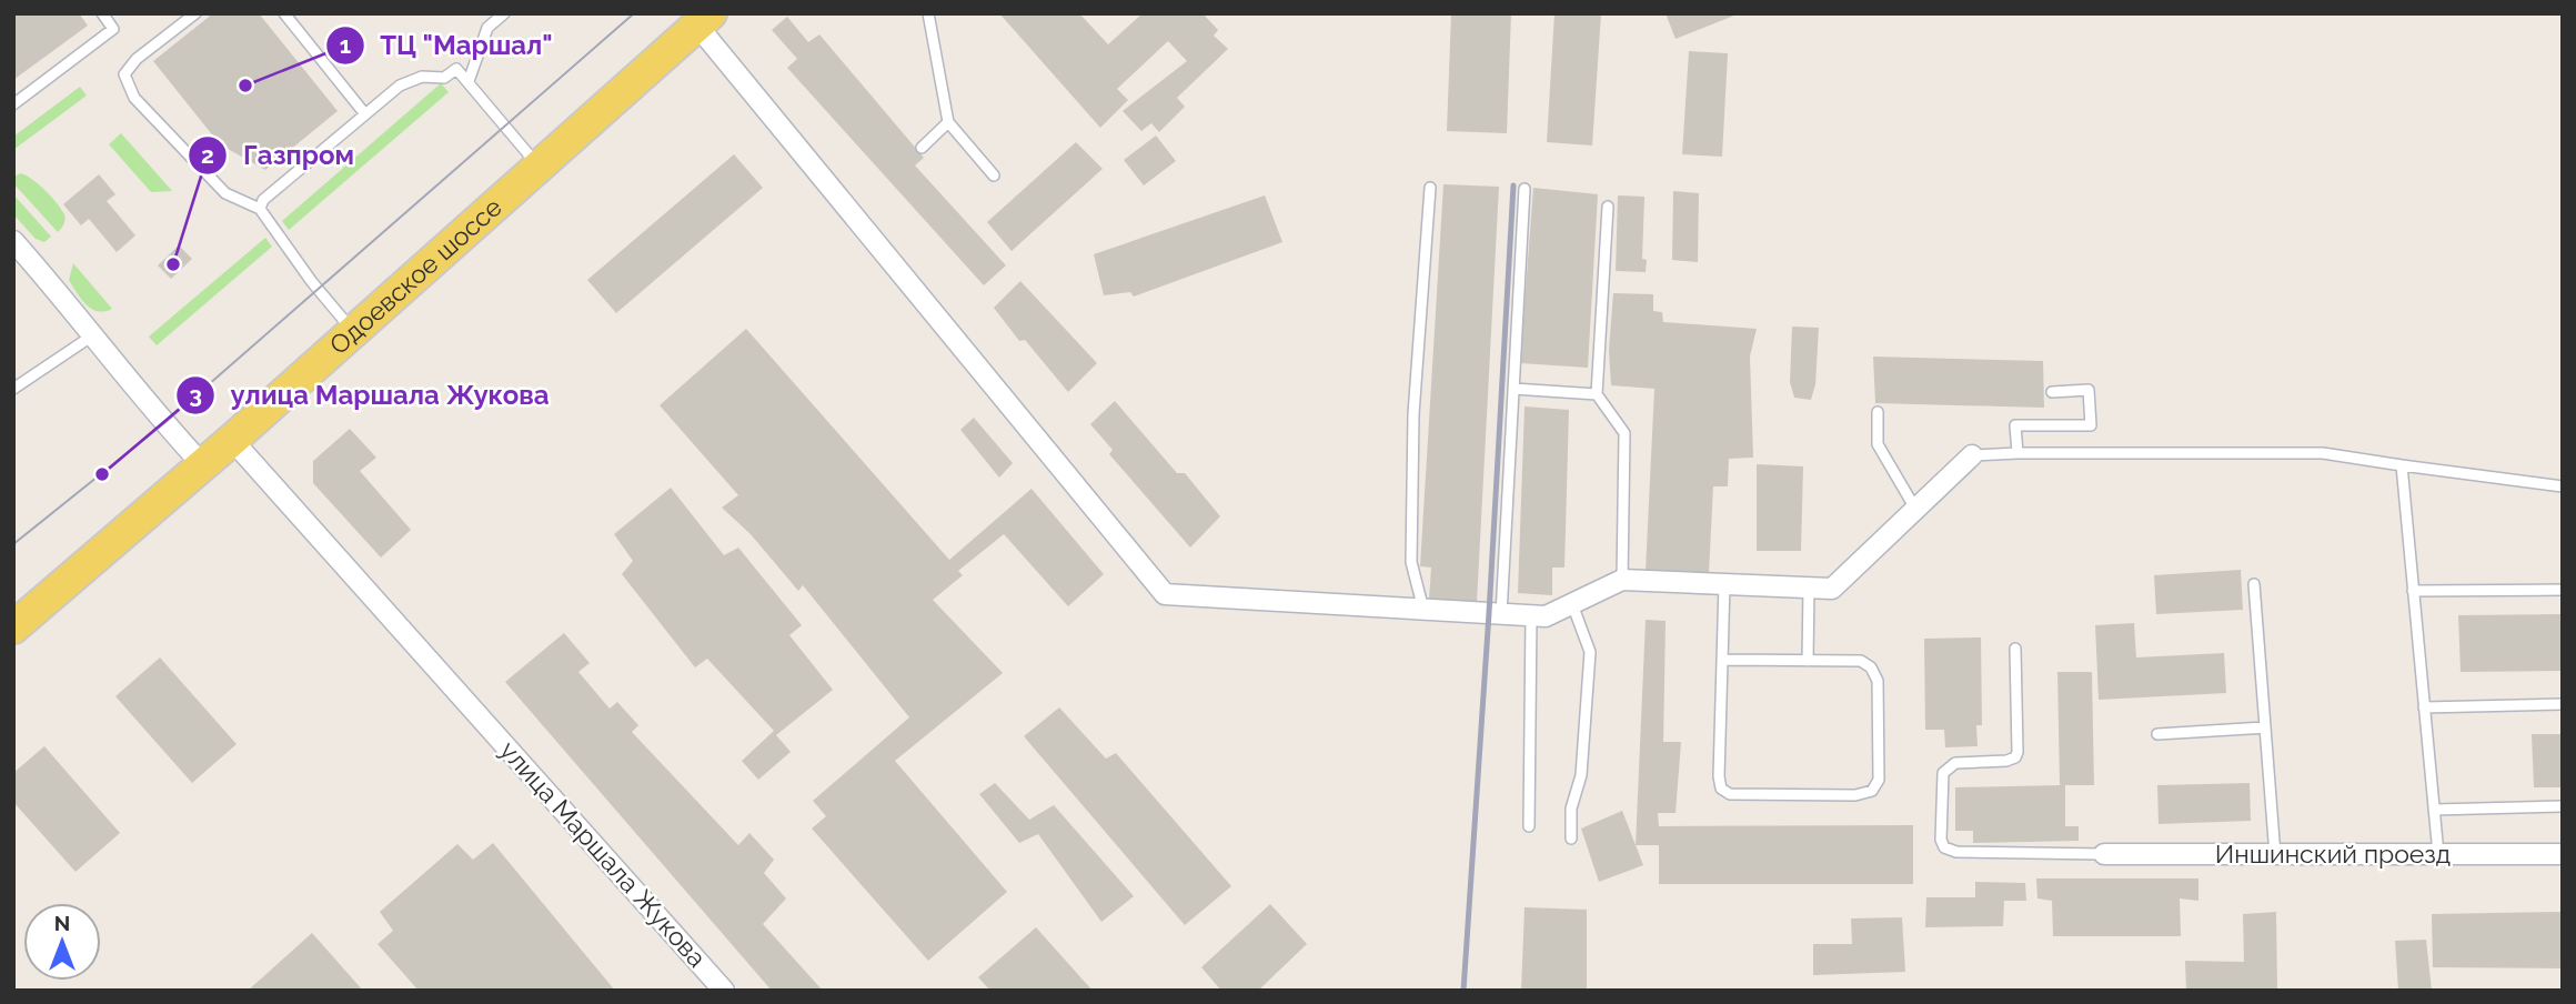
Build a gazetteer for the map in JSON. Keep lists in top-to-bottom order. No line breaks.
{"streets":{"main road":["Одоевское шоссе"],"street":["улица Маршала Жукова","Иншинский проезд"]},"crossings":[["Одоевское шоссе","улица Маршала Жукова"]],"places":["ТЦ \"Маршал\"","Газпром","улица Маршала Жукова"],"north":"top"}
